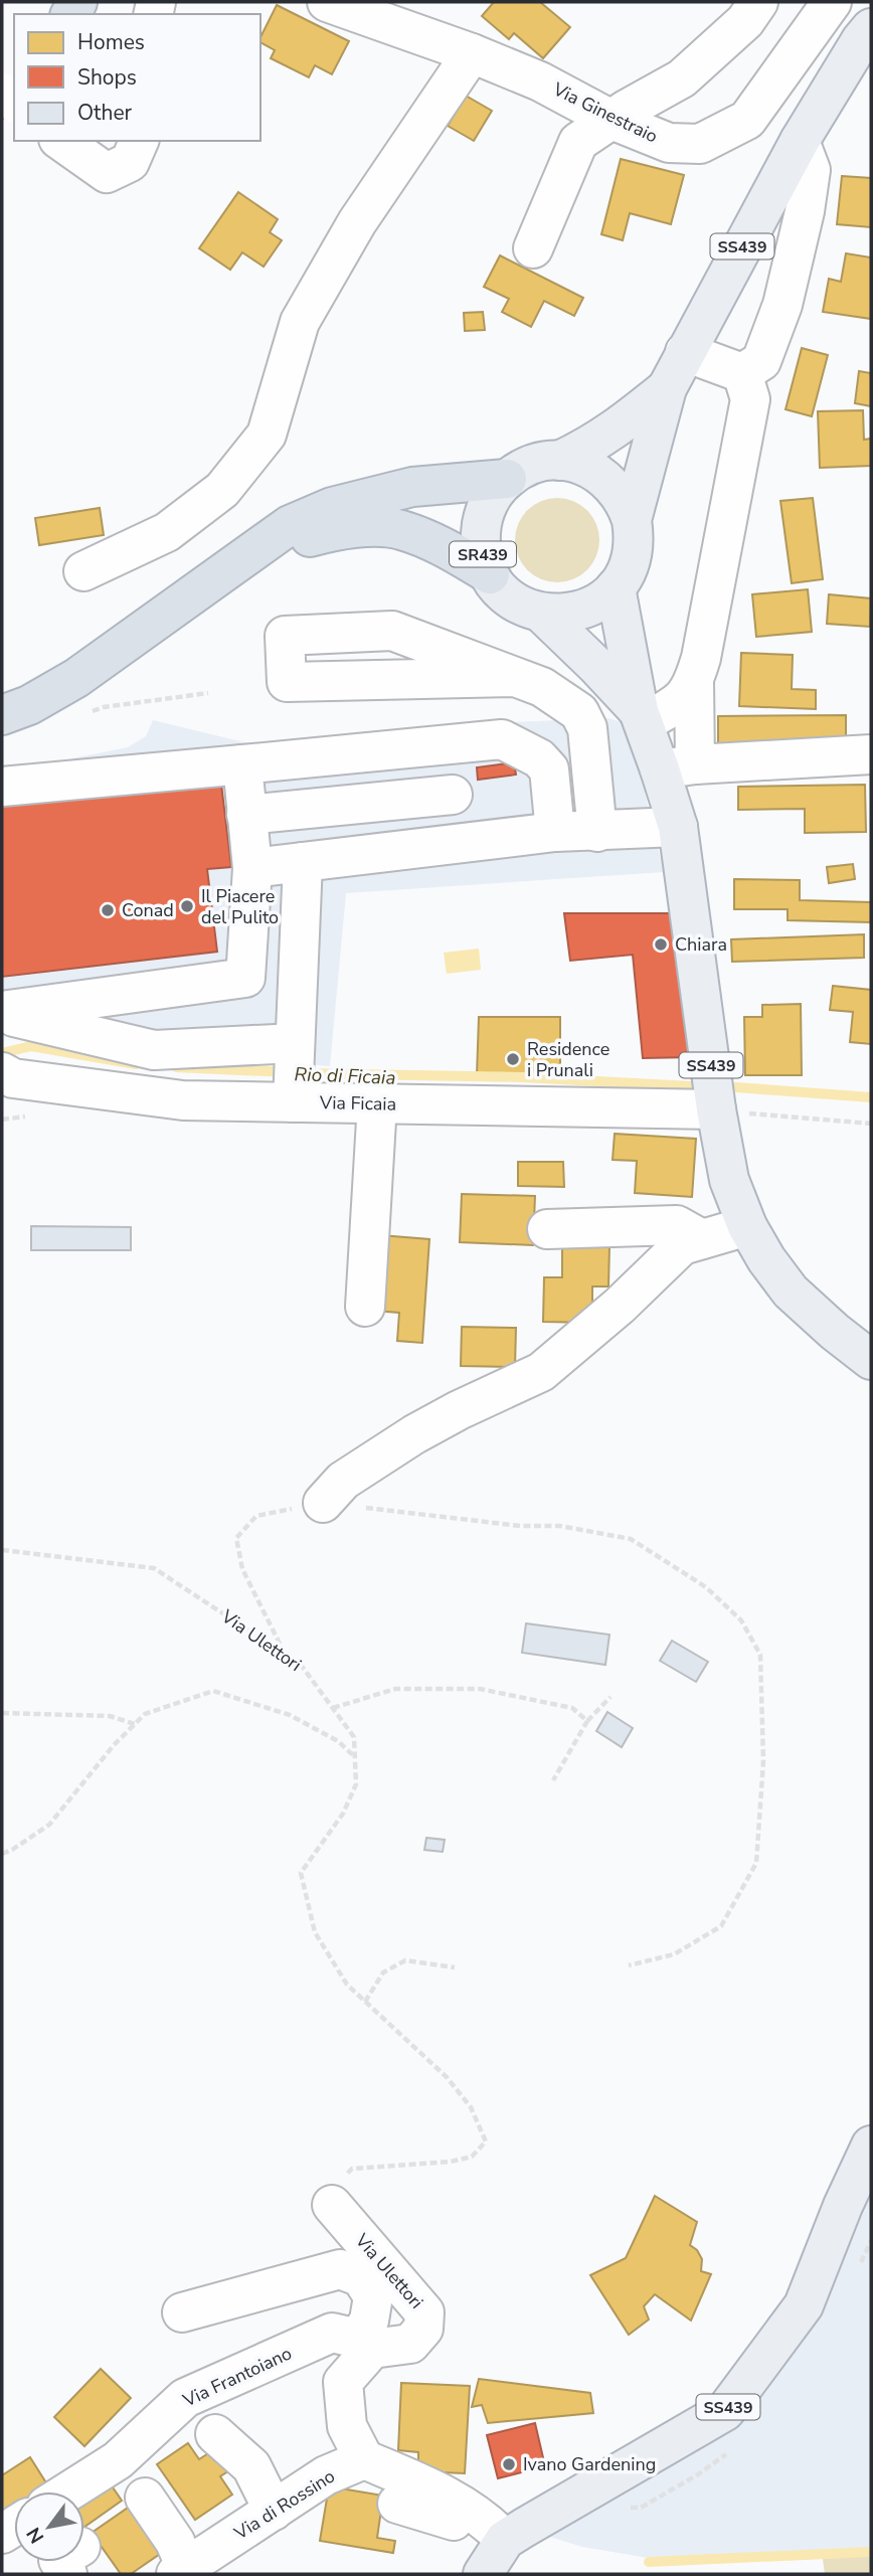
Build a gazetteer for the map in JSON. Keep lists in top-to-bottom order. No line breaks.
{"streets":{"main road":["SS439","SR439"],"street":["Via Ginestraio","Via Ficaia","Via Ulettori","Via Frantoiano","Via di Rossino"]},"crossings":[["SS439","SR439"],["SS439","Via Ficaia"],["Via Ulettori","Via Frantoiano"]],"water":["Rio di Ficaia"],"places":["Il Piacere del Pulito","Conad","Chiara","Residence i Prunali","Ivano Gardening"],"legend":["Homes","Shops","Other"],"north":"bottom left"}
